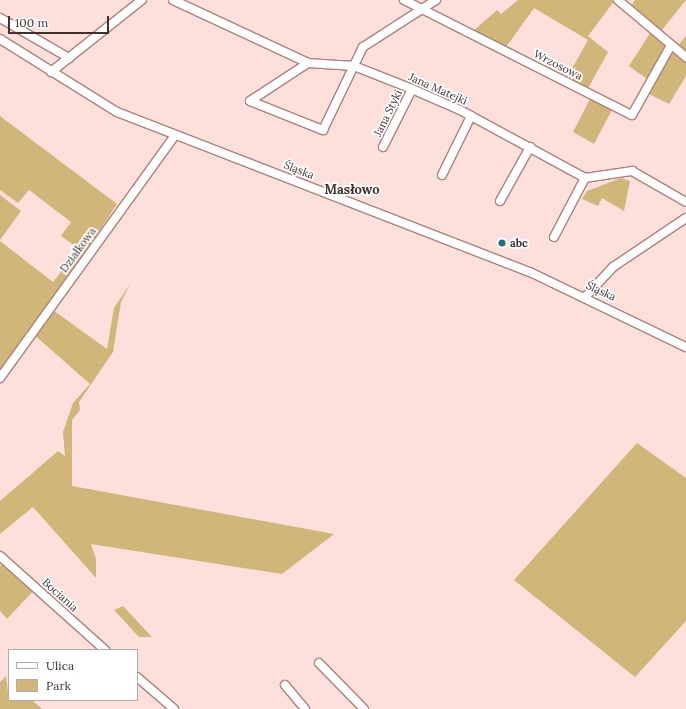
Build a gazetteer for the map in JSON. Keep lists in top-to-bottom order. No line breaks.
{"streets":{"street":["Wrzosowa","Jana Matejki","Jana Styki","Śląska","Działkowa","Bociania"]},"crossings":[["Jana Matejki","Jana Styki"],["Śląska","Działkowa"]],"districts":["Masłowo"],"places":["abc"],"legend":["Ulica","Park"],"scale_bar":"100 m"}
